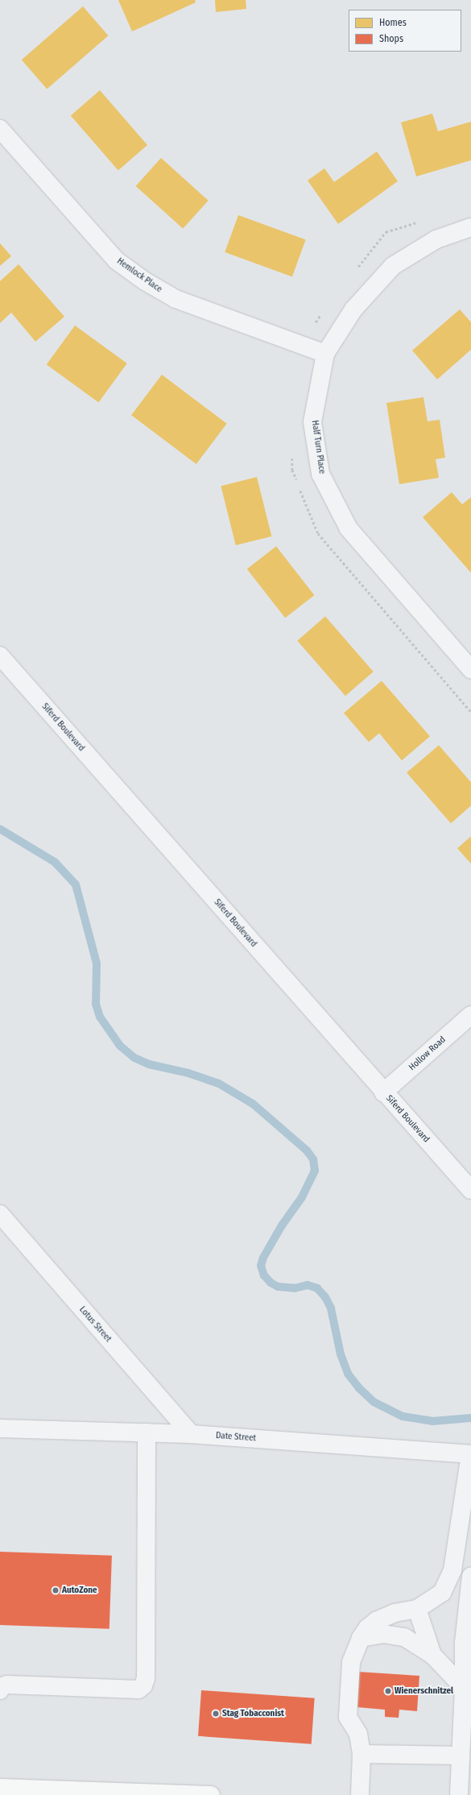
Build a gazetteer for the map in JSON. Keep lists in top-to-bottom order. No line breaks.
{"streets":{"street":["Hemlock Place","Half Turn Place","Siferd Boulevard","Hollow Road","Lotus Street","Date Street"]},"crossings":[["Hemlock Place","Half Turn Place"],["Siferd Boulevard","Hollow Road"],["Lotus Street","Date Street"]],"places":["AutoZone","Wienerschnitzel","Stag Tobacconist"],"legend":["Homes","Shops"]}
